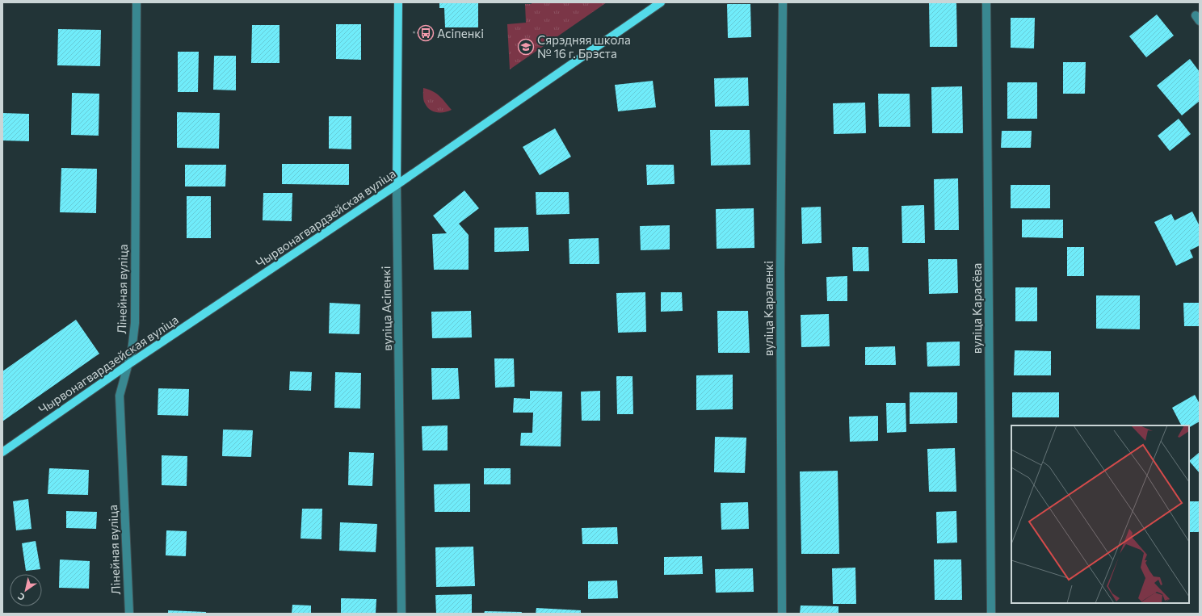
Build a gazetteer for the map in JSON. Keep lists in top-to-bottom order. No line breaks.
{"streets":{"main road":["Чырвонагвардзейская вуліца","вуліца Асіпенкі"],"street":["Лінейная вуліца","вуліца Караленкі","вуліца Карасёва"]},"crossings":[["Чырвонагвардзейская вуліца","Лінейная вуліца"],["Чырвонагвардзейская вуліца","вуліца Асіпенкі"]],"places":{"bus stop":["Асіпенкі"],"school or university":["Сярэдняя школа № 16 г. Брэста"]},"north":"bottom left"}
